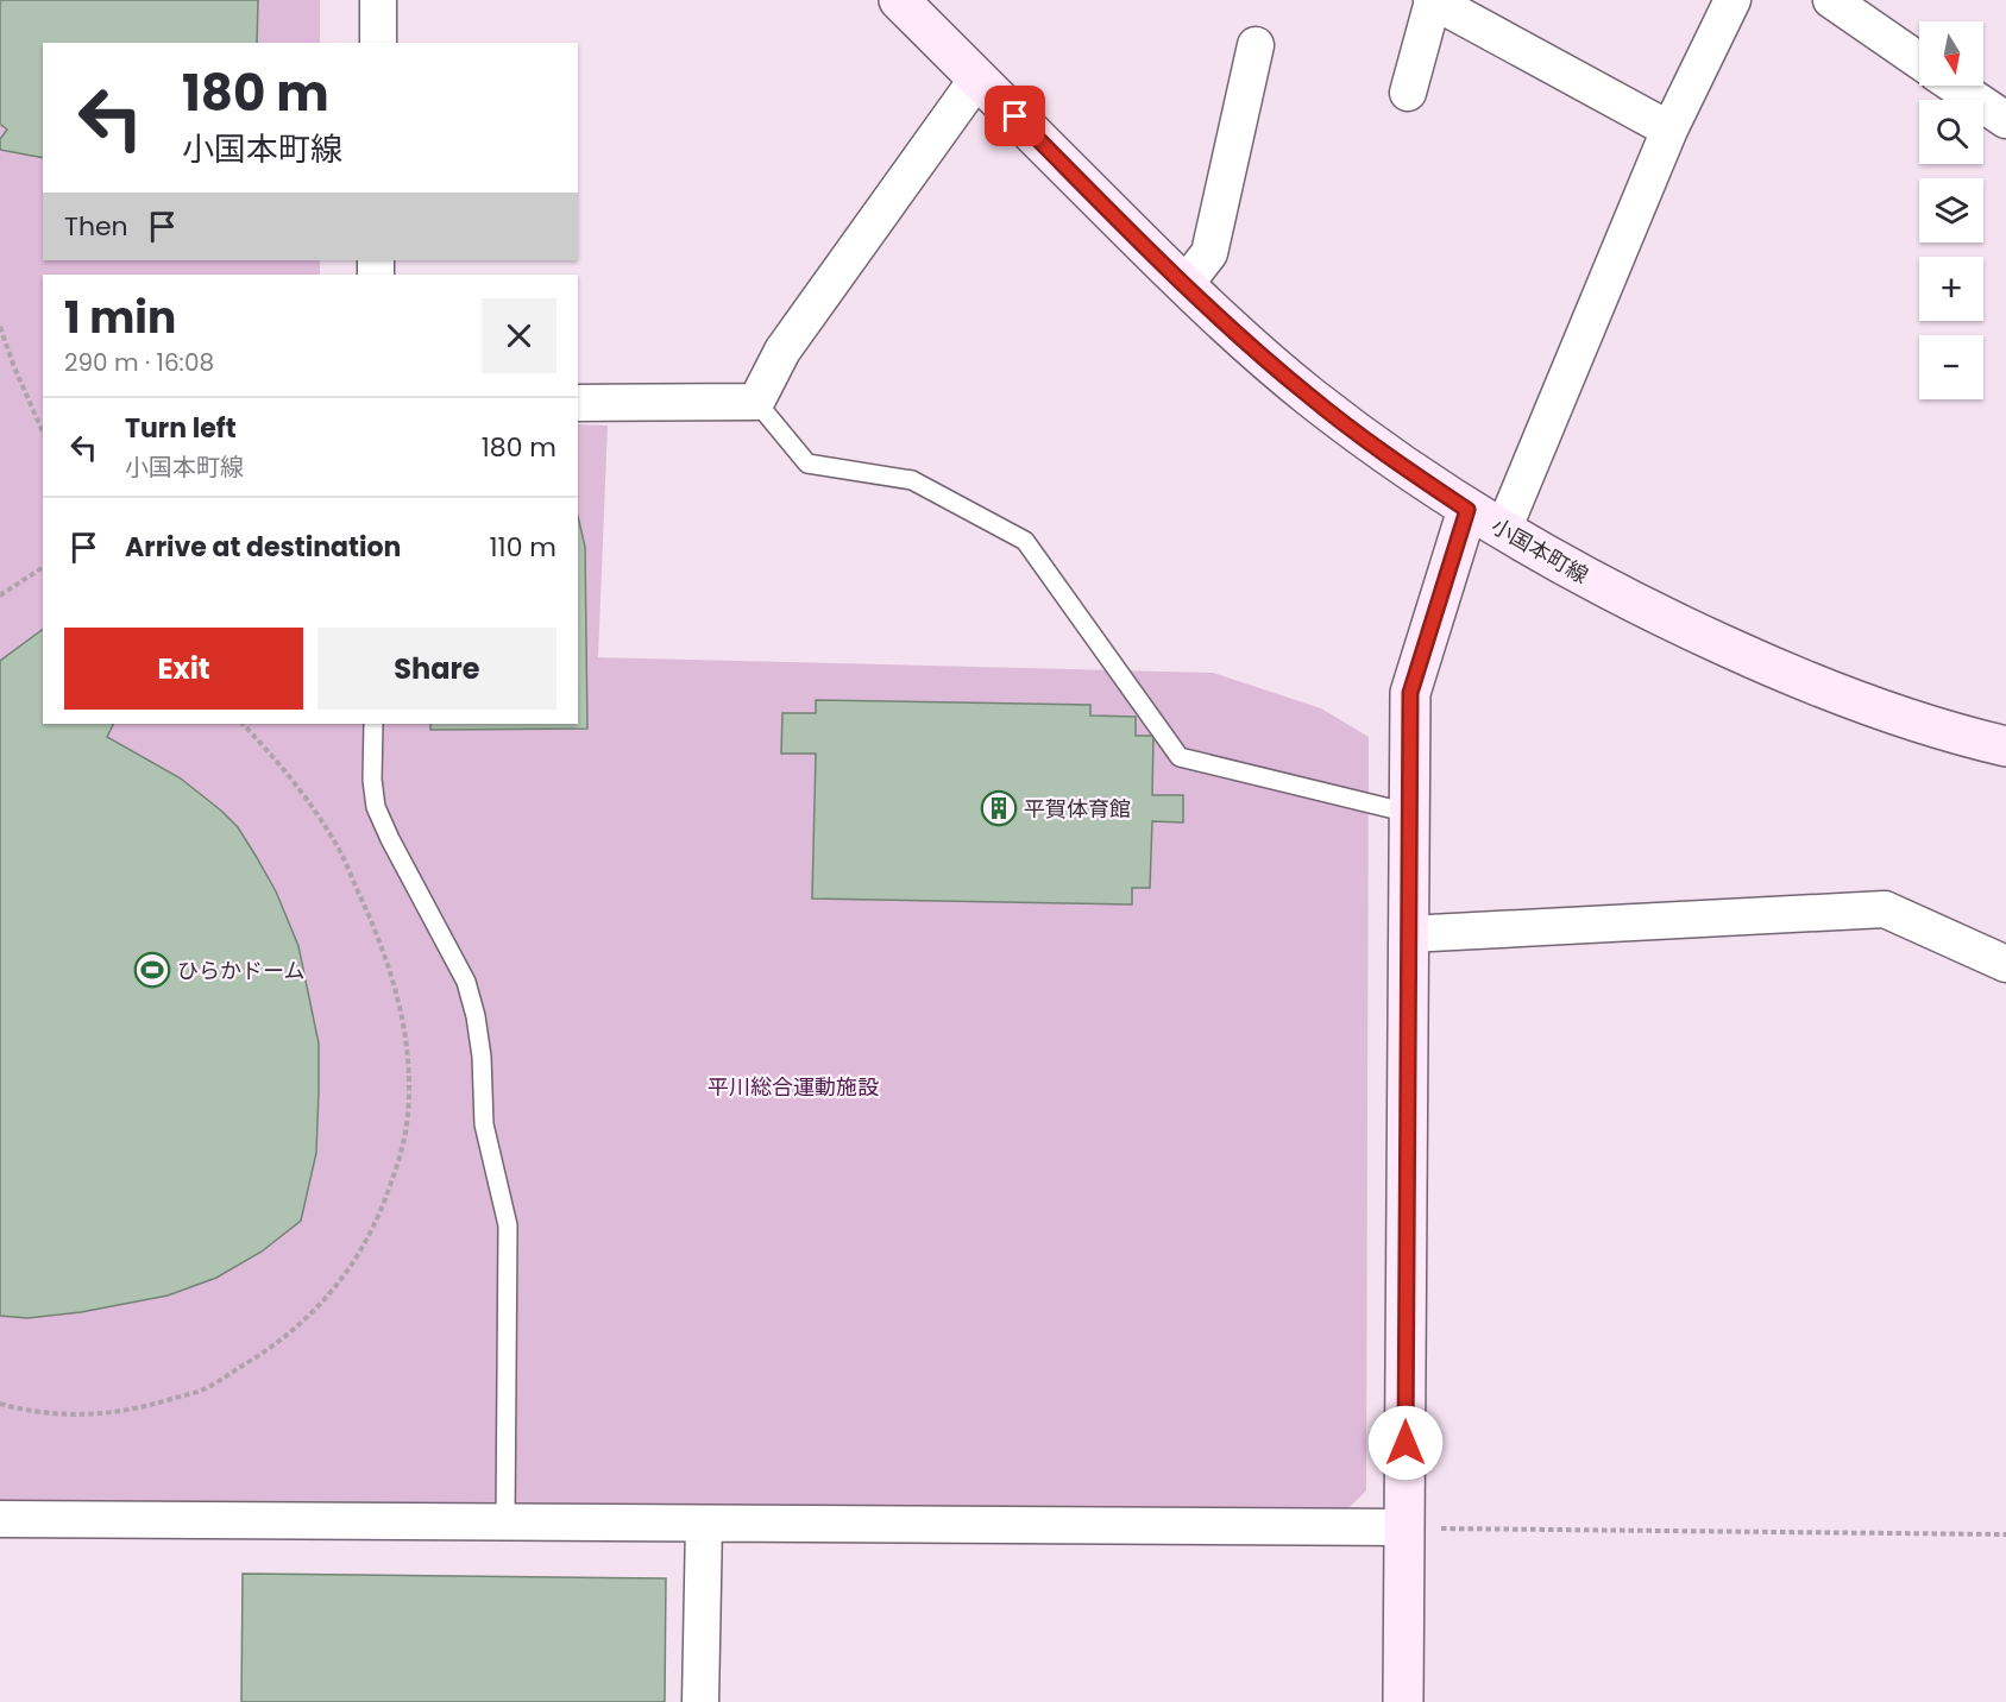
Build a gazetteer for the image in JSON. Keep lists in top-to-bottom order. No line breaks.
{"streets":{"main road":["小国本町線"]},"parks":["平川総合運動施設"],"places":{"building":["平賀体育館"],"sports":["ひらかドーム"]},"north":"bottom","page":{"map_buttons":["+","−"],"turn":["180 m","小国本町線"],"then":"Then","heading":["1 min","290 m · 16:08"],"list":[{"name":"Turn left","note":"小国本町線","value":"180 m"},{"name":"Arrive at destination","value":"110 m"}],"buttons":["Exit","Share"]}}
